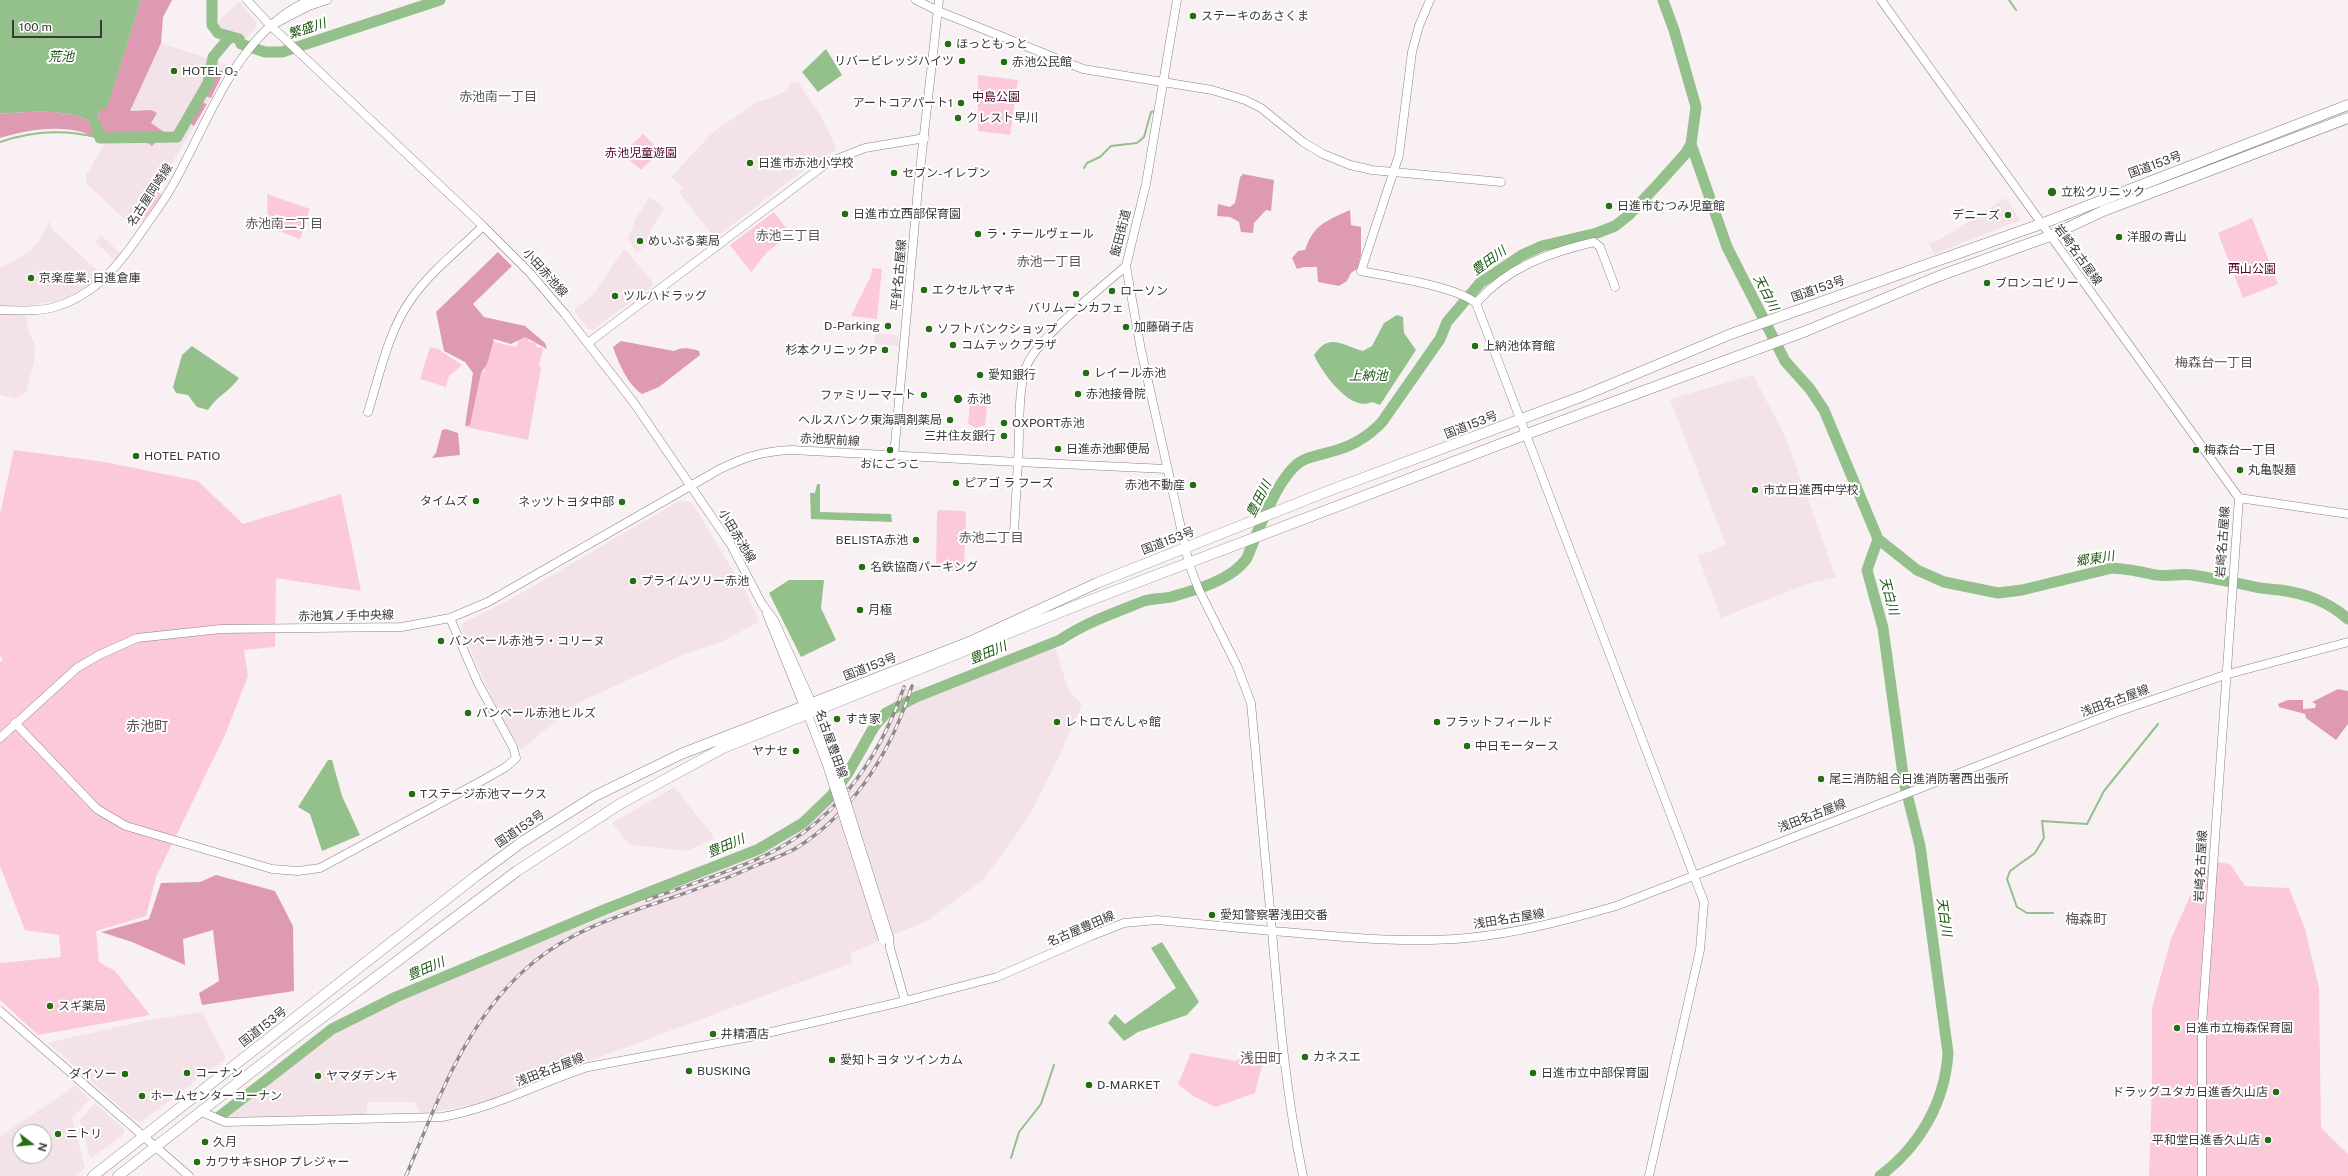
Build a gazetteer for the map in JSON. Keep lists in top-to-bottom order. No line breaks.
{"streets":{"highway":["国道153号"],"street":["名古屋岡崎線","飯田街道","岩崎名古屋線","小田赤池線","平針名古屋線","赤池駅前線","赤池箕ノ手中央線","浅田名古屋線","名古屋豊田線"]},"crossings":[["国道153号","飯田街道"],["国道153号","岩崎名古屋線"],["国道153号","小田赤池線"],["国道153号","浅田名古屋線"],["国道153号","名古屋豊田線"],["名古屋岡崎線","小田赤池線"],["飯田街道","赤池駅前線"],["飯田街道","浅田名古屋線"],["飯田街道","名古屋豊田線"],["岩崎名古屋線","浅田名古屋線"],["小田赤池線","赤池駅前線"],["小田赤池線","赤池箕ノ手中央線"],["小田赤池線","名古屋豊田線"],["平針名古屋線","赤池駅前線"],["赤池駅前線","赤池箕ノ手中央線"],["浅田名古屋線","名古屋豊田線"]],"districts":["赤池南一丁目","赤池南二丁目","赤池三丁目","赤池一丁目","梅森台一丁目","赤池二丁目","赤池町","梅森町","浅田町"],"water":["繁盛川","荒池","豊田川","天白川","上納池","郷東川"],"parks":["中島公園","赤池児童遊園","西山公園"],"places":["ステーキのあさくま","ほっともっと","リバービレッジハイツ","赤池公民館","HOTEL O₂","アートコアパート1","クレスト早川","日進市赤池小学校","セブン-イレブン","立松クリニック","日進市むつみ児童館","日進市立西部保育園","デニーズ","ラ・テールヴェール","洋服の青山","めいぷる薬局","京楽産業. 日進倉庫","ブロンコビリー","エクセルヤマキ","ローソン","バリムーンカフェ","ツルハドラッグ","D-Parking","加藤硝子店","ソフトバンクショップ","コムテックプラザ","上納池体育館","杉本クリニックP","レイール赤池","愛知銀行","赤池接骨院","ファミリーマート","赤池","ヘルスバンク東海調剤薬局","OXPORT赤池","三井住友銀行","日進赤池郵便局","おにごっこ","梅森台一丁目","HOTEL PATIO","丸亀製麺","ピアゴ ラ フーズ","赤池不動産","市立日進西中学校","タイムズ","ネッツトヨタ中部","BELISTA赤池","名鉄協商パーキング","プライムツリー赤池","月極","バンベール赤池ラ・コリーヌ","バンベール赤池ヒルズ","すき家","レトロでんしゃ館","フラットフィールド","中日モータース","ヤナセ","尾三消防組合日進消防署西出張所","Tステージ赤池マークス","愛知警察署浅田交番","スギ薬局","日進市立梅森保育園","井精酒店","カネスエ","愛知トヨタ ツインカム","BUSKING","コーナン","日進市立中部保育園","ダイソー","ヤマダデンキ","D-MARKET","ドラッグユタカ日進香久山店","ホームセンターコーナン","ニトリ","平和堂日進香久山店","久月","カワサキSHOP プレジャー"],"scale_bar":"100 m","north":"right"}
